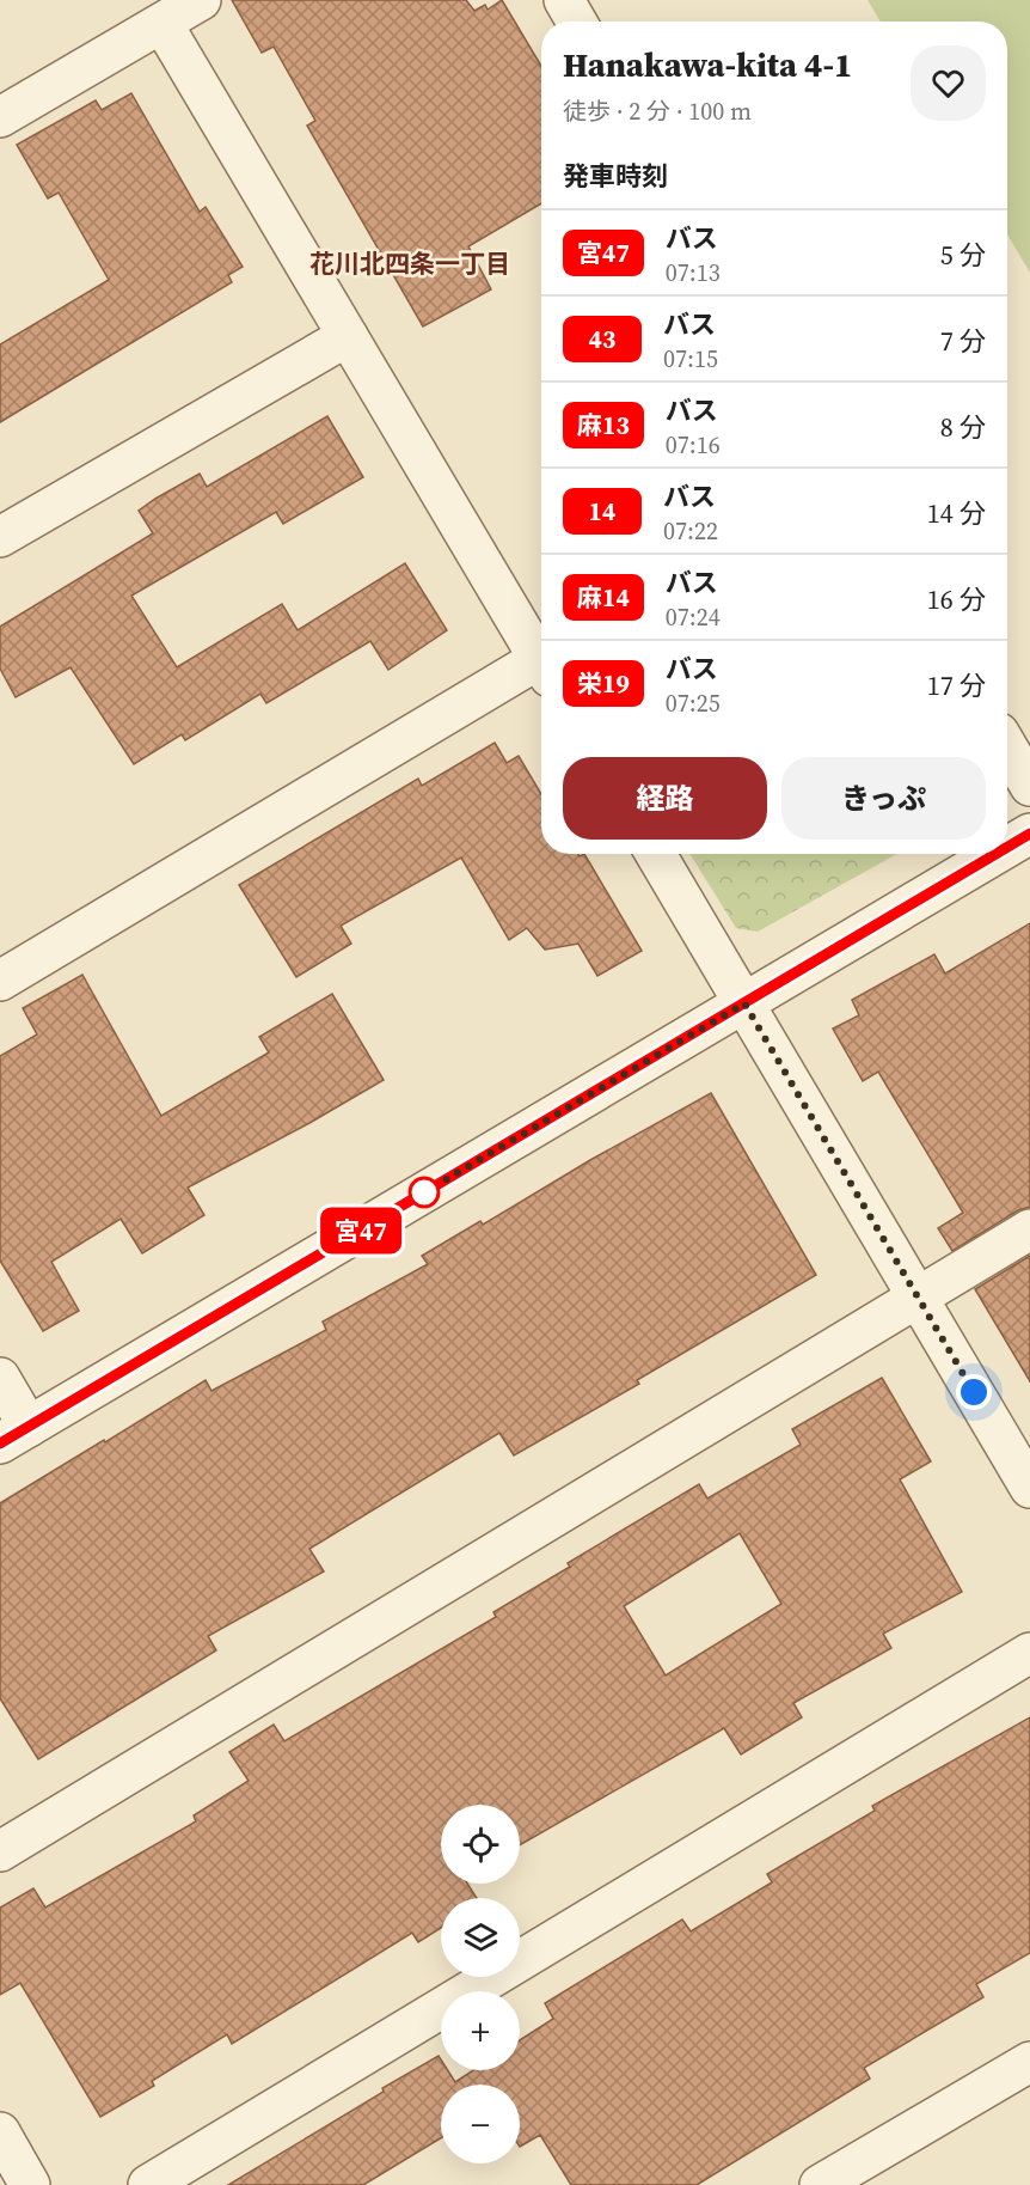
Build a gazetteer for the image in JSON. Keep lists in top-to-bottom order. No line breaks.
{"districts":["花川北四条一丁目"],"lines":["bus line 宮47"],"page":{"on_map":"宮47","heading":[["Hanakawa-kita 4-1","徒歩 · 2 分 · 100 m"],"発車時刻"],"list":[{"mark":"宮47","name":"バス","note":"07:13","value":"5 分"},{"mark":"43","name":"バス","note":"07:15","value":"7 分"},{"mark":"麻13","name":"バス","note":"07:16","value":"8 分"},{"mark":"14","name":"バス","note":"07:22","value":"14 分"},{"mark":"麻14","name":"バス","note":"07:24","value":"16 分"},{"mark":"栄19","name":"バス","note":"07:25","value":"17 分"}],"buttons":["経路","きっぷ"],"map_buttons":["+","−"]}}
